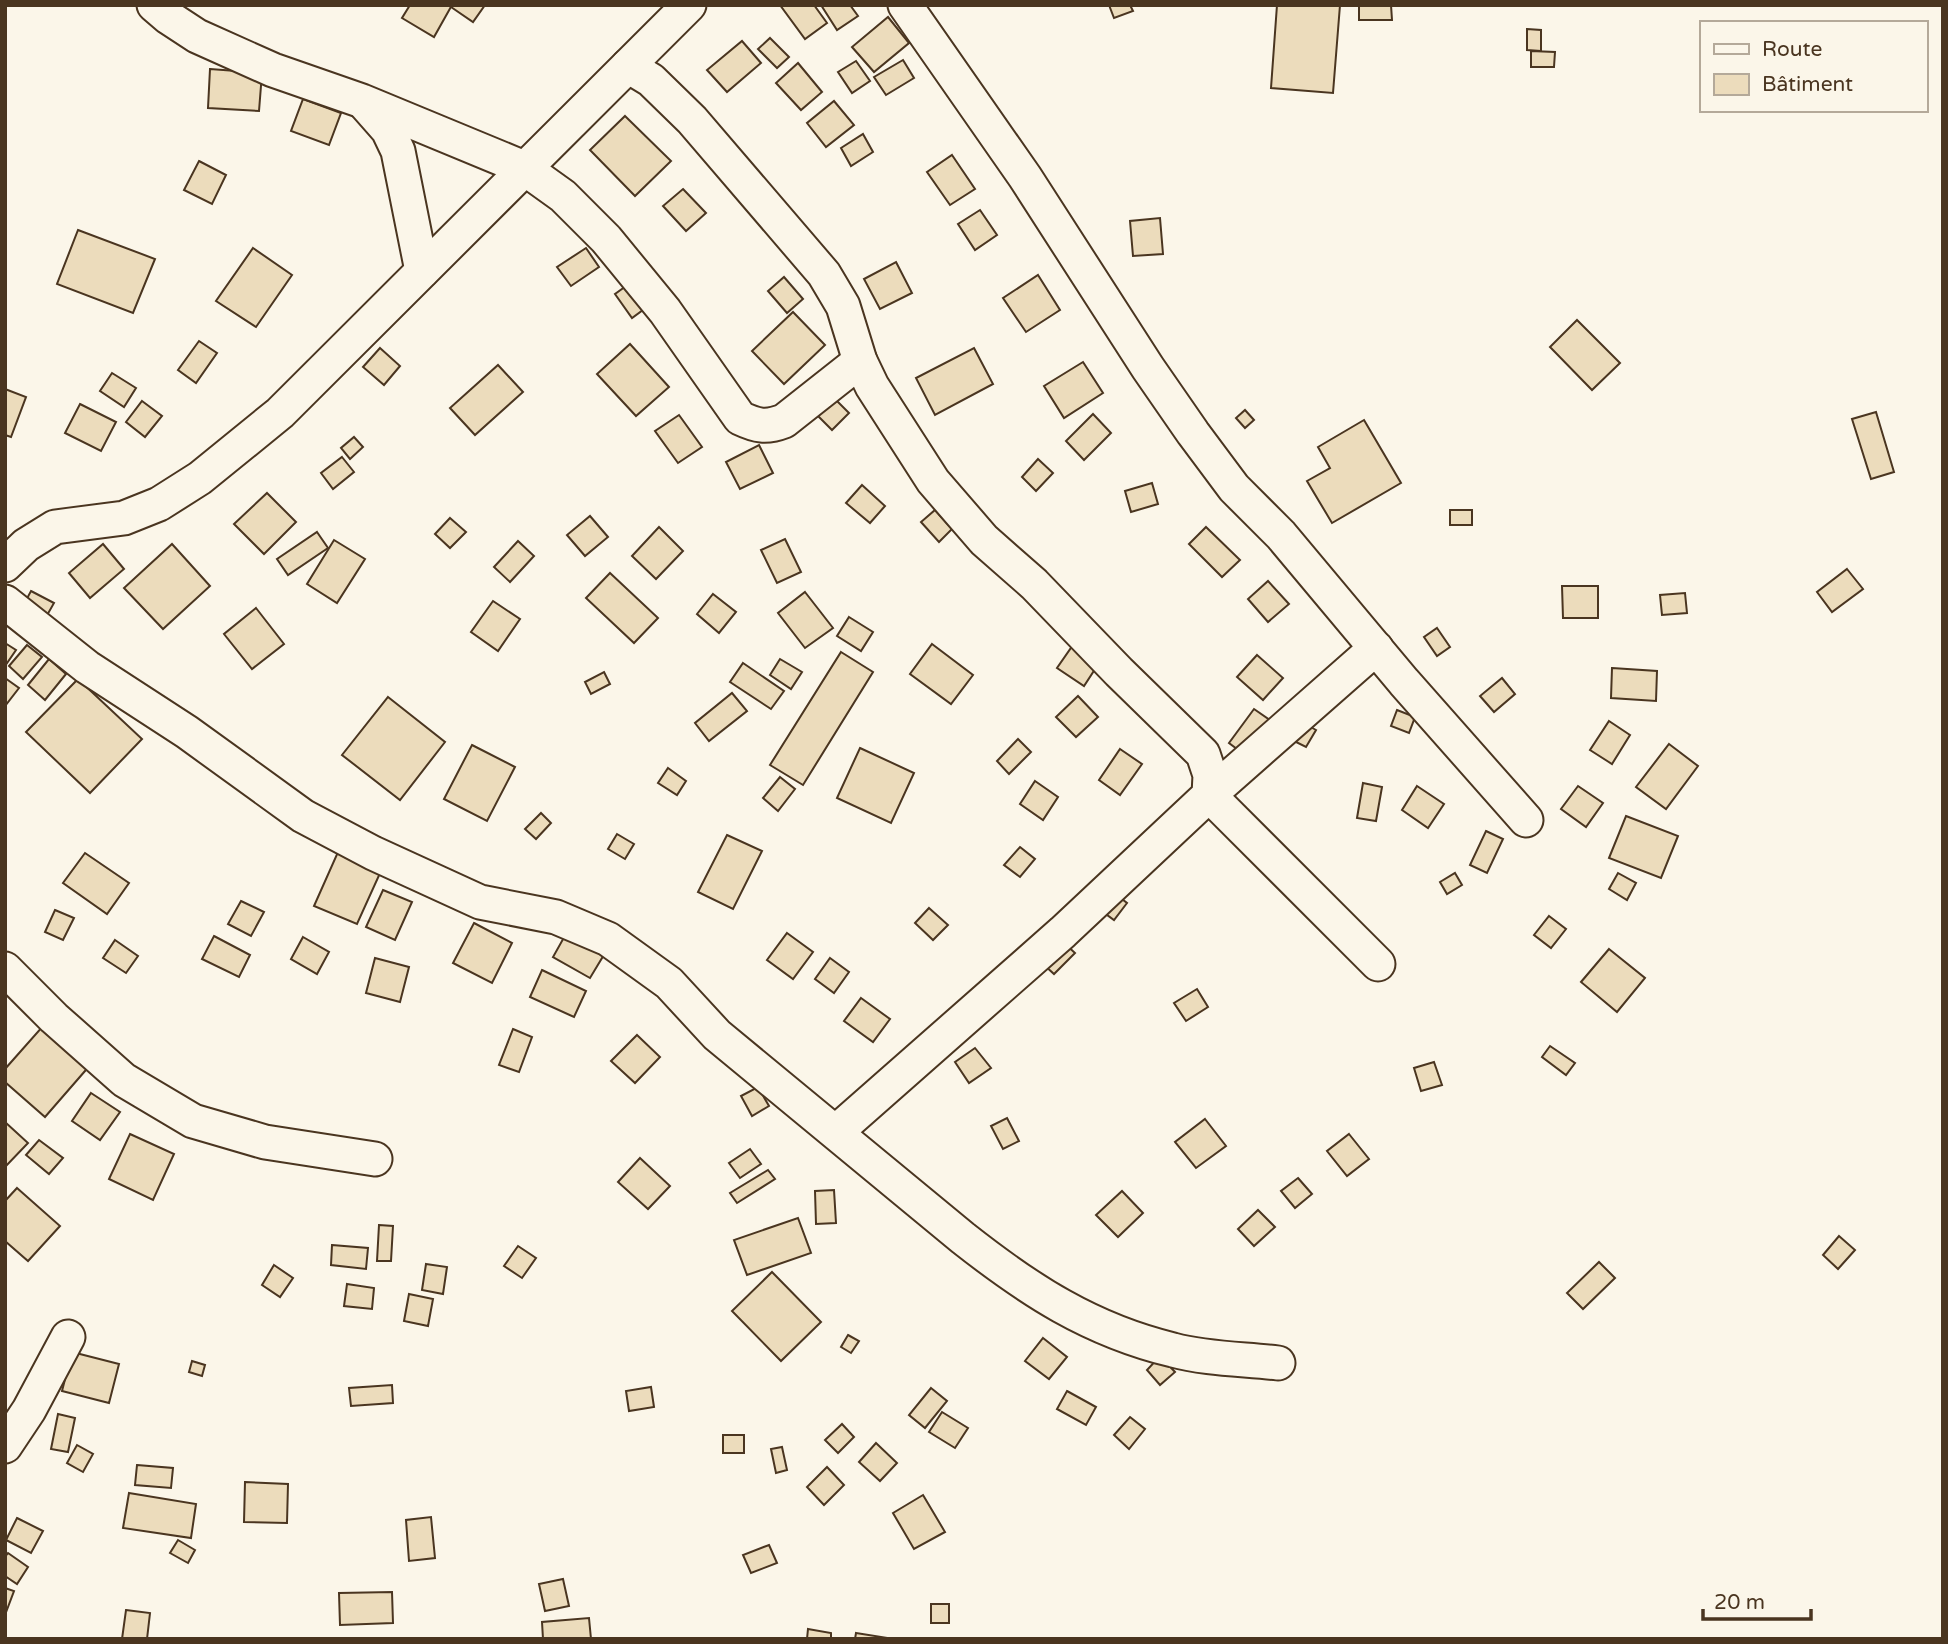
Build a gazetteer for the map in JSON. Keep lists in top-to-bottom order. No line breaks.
{"legend":["Route","Bâtiment"],"scale_bar":"20 m"}
